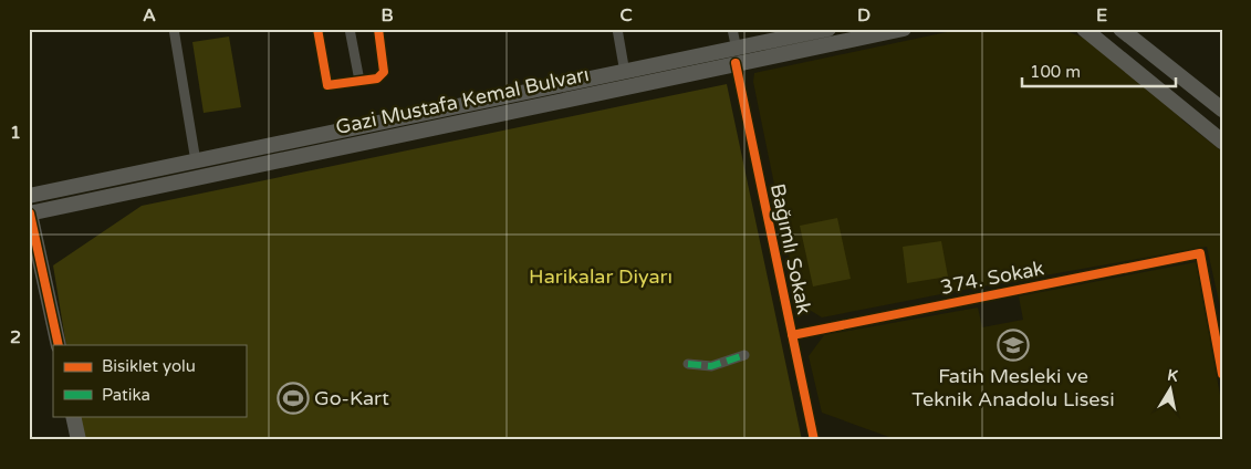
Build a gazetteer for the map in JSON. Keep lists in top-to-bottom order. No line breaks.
{"streets":{"main road":["Gazi Mustafa Kemal Bulvarı"],"street":["Bağımlı Sokak","374. Sokak"]},"crossings":[["Gazi Mustafa Kemal Bulvarı","Bağımlı Sokak"],["Bağımlı Sokak","374. Sokak"]],"parks":["Harikalar Diyarı"],"places":{"school or university":["Fatih Mesleki ve Teknik Anadolu Lisesi"],"sports":["Go-Kart"]},"legend":["Bisiklet yolu","Patika"],"scale_bar":"100 m","north":"top","grid":{"columns":["A","B","C","D","E"],"rows":["1","2"]}}
